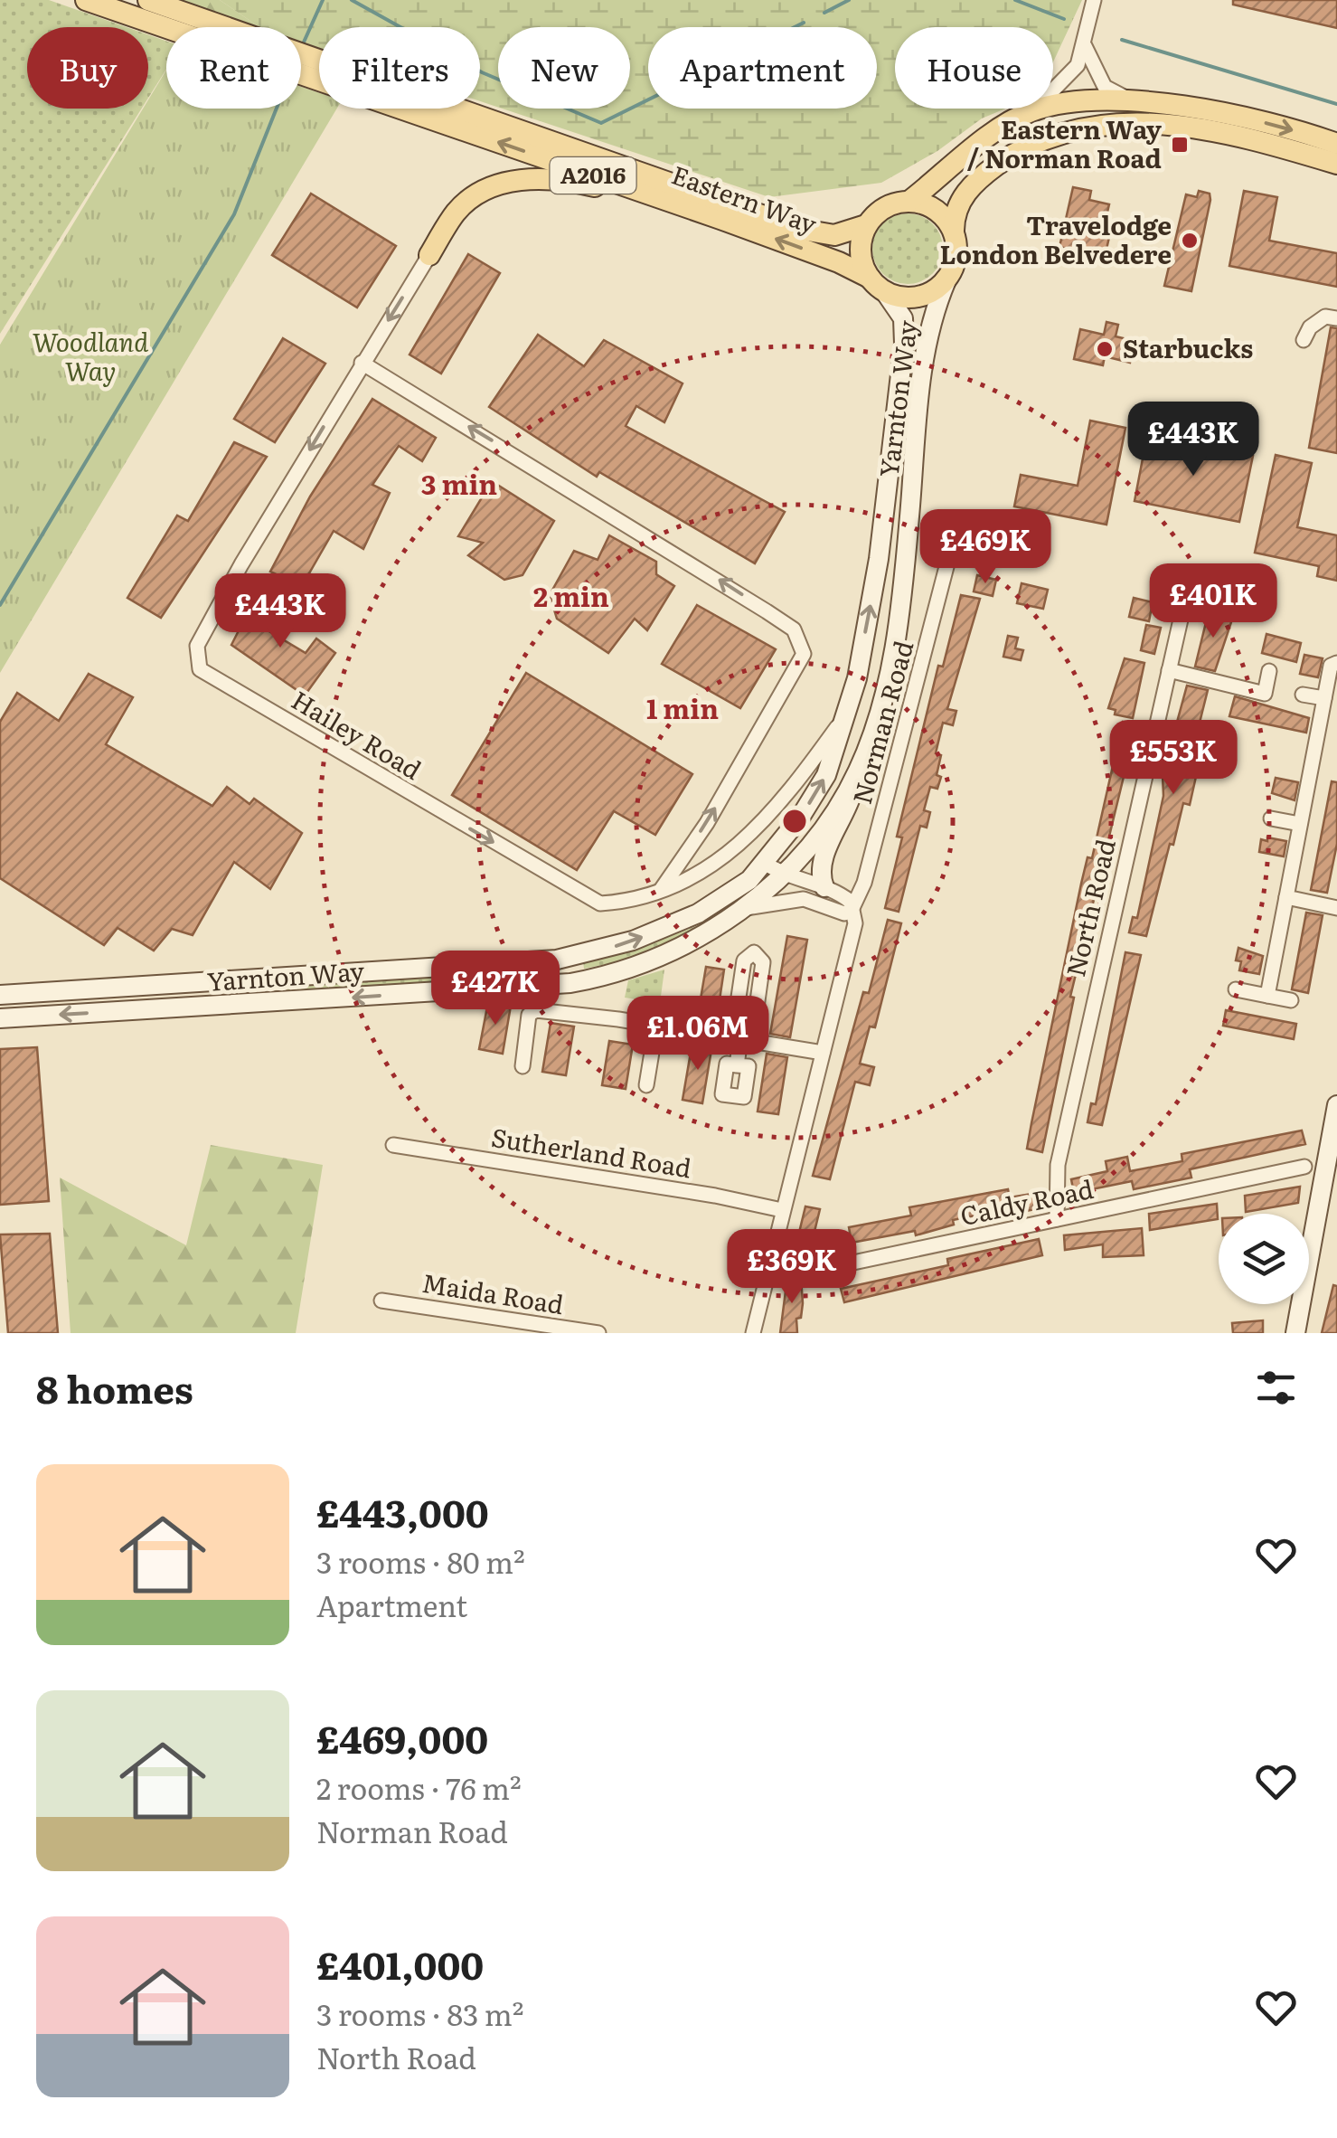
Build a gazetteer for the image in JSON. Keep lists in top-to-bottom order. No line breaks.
{"streets":{"main road":["A2016","Eastern Way"],"street":["Yarnton Way","Norman Road","Hailey Road","North Road","Sutherland Road","Caldy Road","Maida Road"]},"crossings":[["Eastern Way","Yarnton Way"],["Yarnton Way","Hailey Road"],["Norman Road","Sutherland Road"],["Norman Road","Caldy Road"],["North Road","Caldy Road"]],"parks":["Woodland Way"],"places":{"transit":["Eastern Way / Norman Road"],"other":["Travelodge London Belvedere","Starbucks"]},"page":{"chip":["Buy","Rent","Filters","New","Apartment","House"],"price":["£443K","£469K","£401K","£443K","£553K","£427K","£1.06M","£369K"],"heading":"8 homes","list":[{"name":"£443,000","note":"3 rooms · 80 m² · Apartment"},{"name":"£469,000","note":"2 rooms · 76 m² · Norman Road"},{"name":"£401,000","note":"3 rooms · 83 m² · North Road"}]},"rings":["3 min","2 min","1 min"]}
